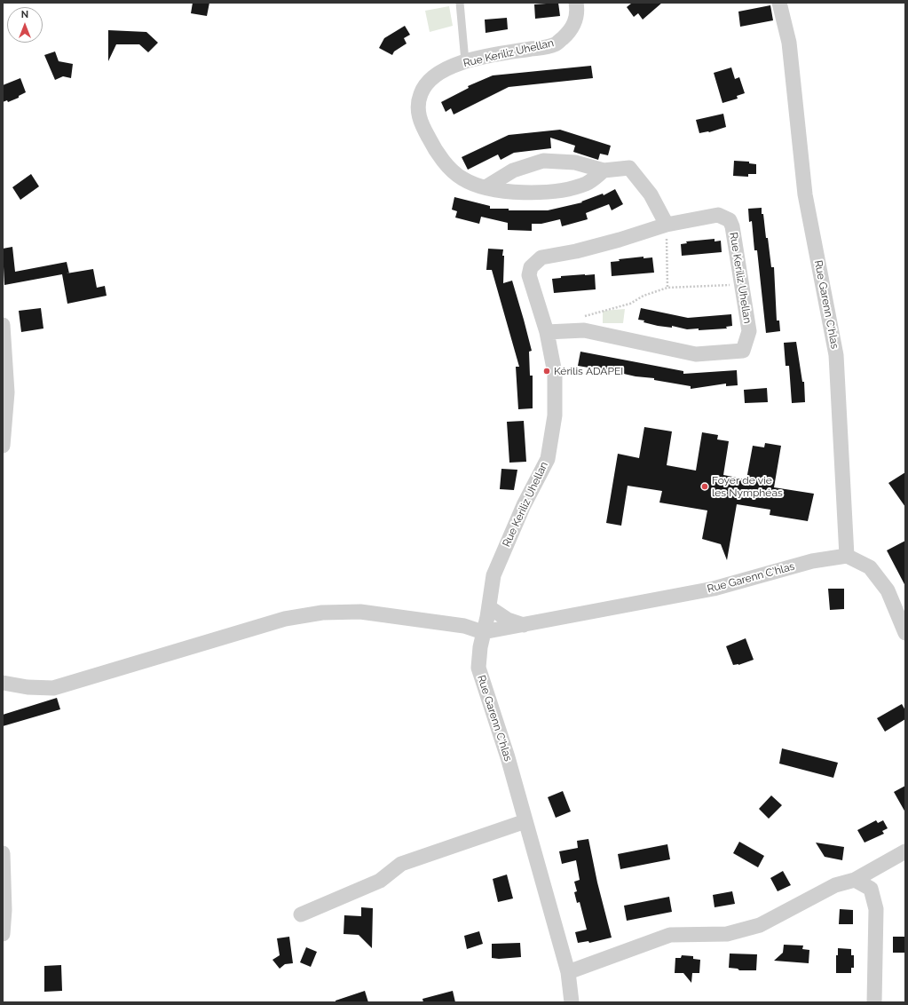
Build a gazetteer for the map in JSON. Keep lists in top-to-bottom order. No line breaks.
{"streets":{"street":["Rue Keriliz Uhellan","Rue Garenn C'hlas"]},"crossings":[["Rue Keriliz Uhellan","Rue Garenn C'hlas"]],"places":["Kérilis ADAPEI","Foyer de vie les Nymphéas"],"north":"top"}
